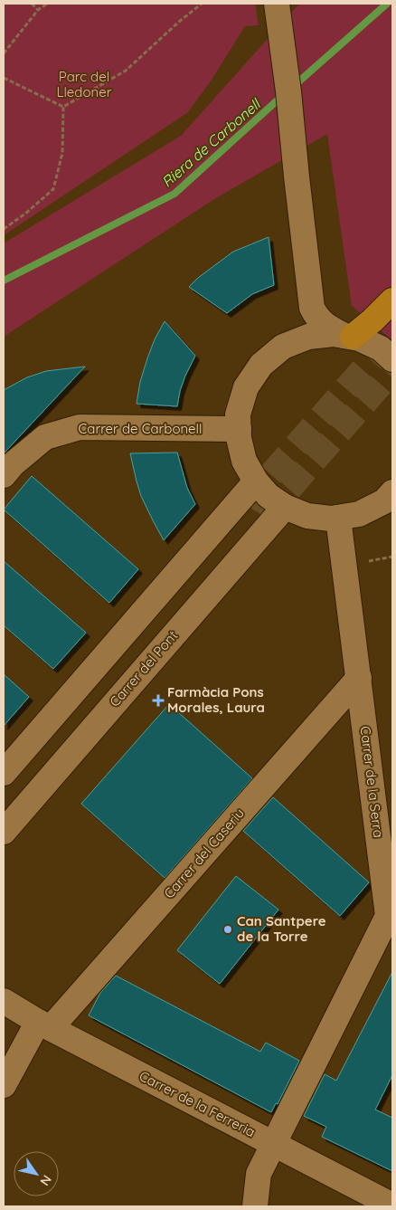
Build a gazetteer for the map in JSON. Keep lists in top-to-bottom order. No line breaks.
{"streets":{"street":["Carrer de Carbonell","Carrer del Pont","Carrer de la Serra","Carrer del Caseriu","Carrer de la Ferreria"]},"crossings":[["Carrer de la Serra","Carrer del Caseriu"],["Carrer de la Serra","Carrer de la Ferreria"],["Carrer del Caseriu","Carrer de la Ferreria"]],"water":["Riera de Carbonell"],"parks":["Parc del Lledoner"],"places":{"health":["Farmàcia Pons Morales, Laura"],"other":["Can Santpere de la Torre"]},"north":"bottom right"}
